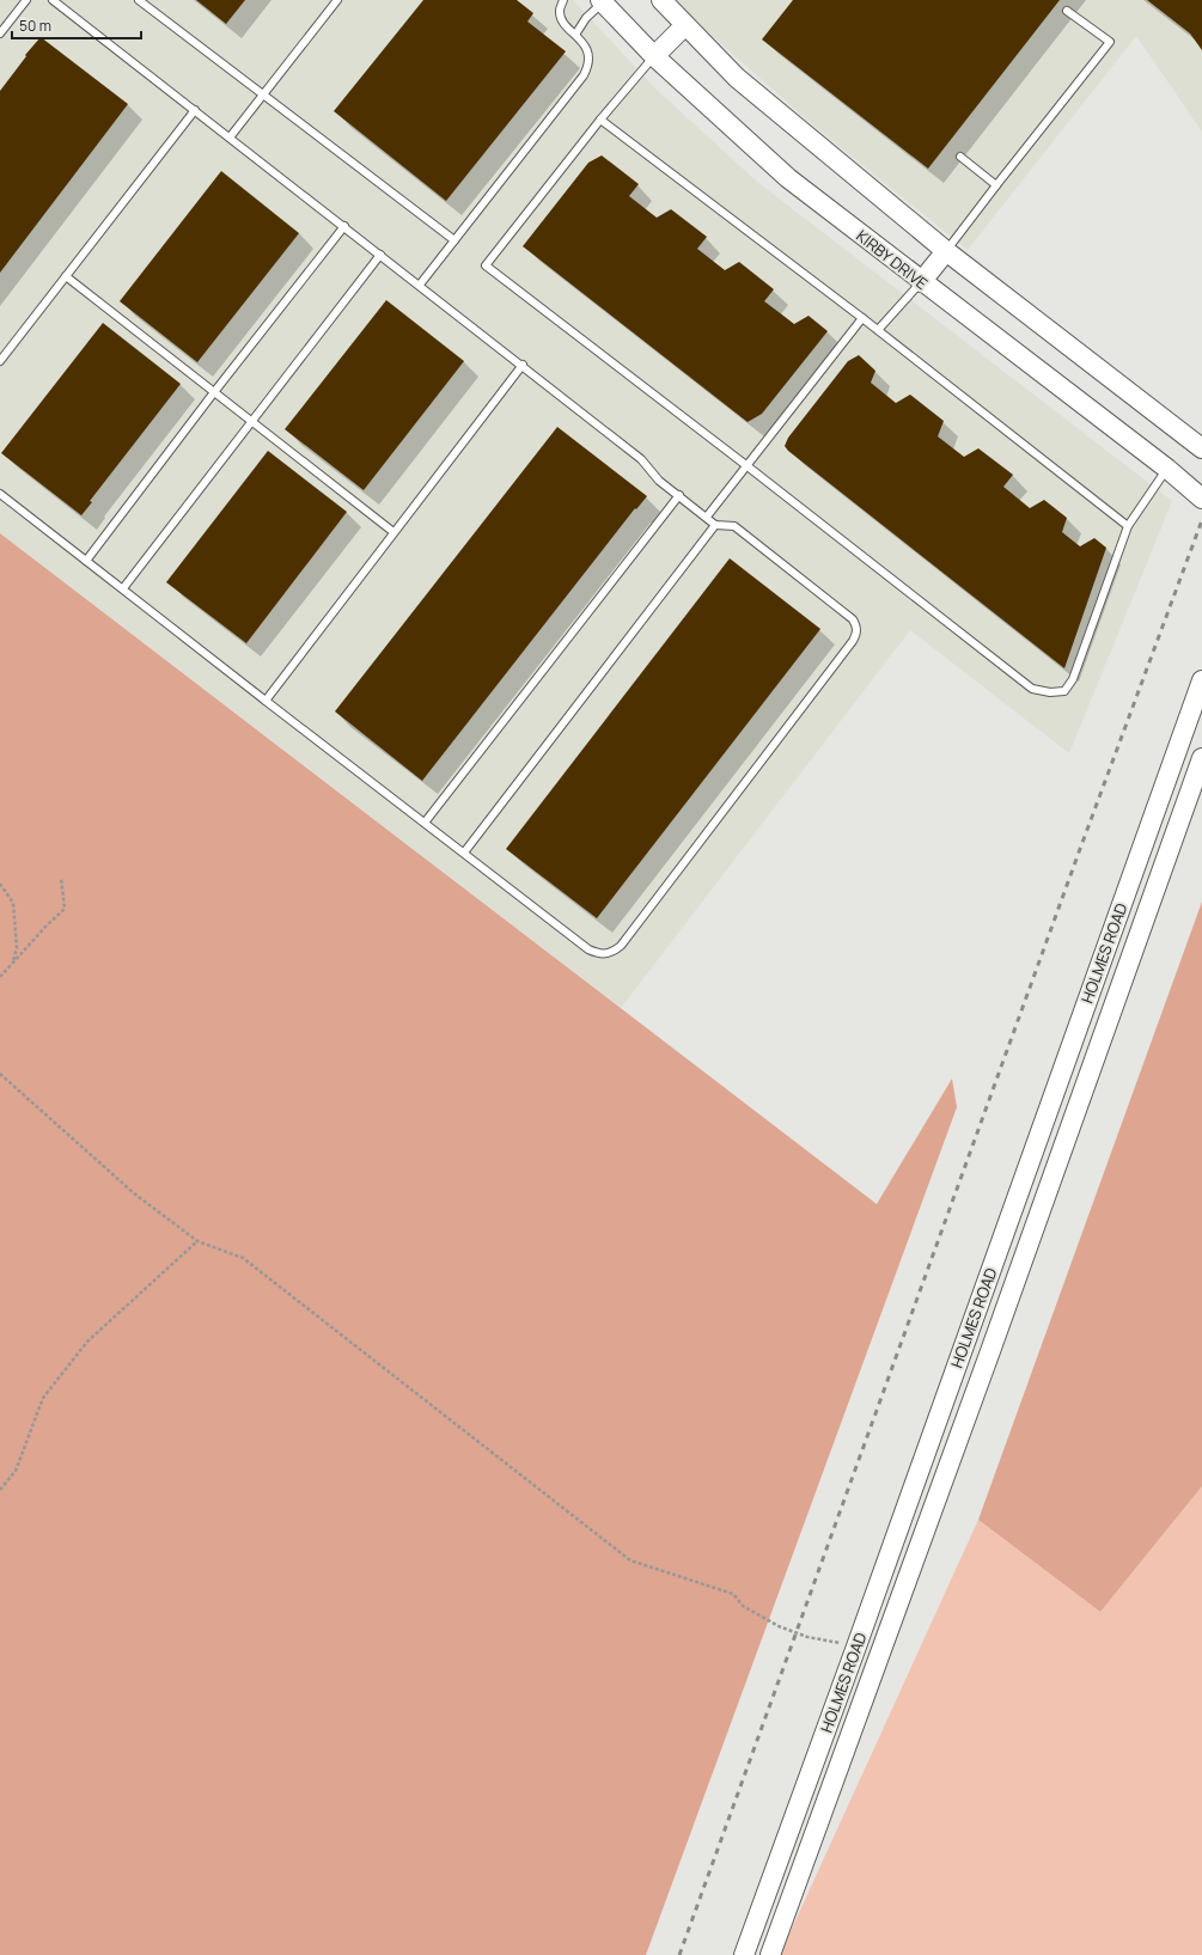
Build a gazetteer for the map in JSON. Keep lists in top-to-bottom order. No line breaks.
{"streets":{"main road":["KIRBY DRIVE","HOLMES ROAD"]},"scale_bar":"50 m"}
